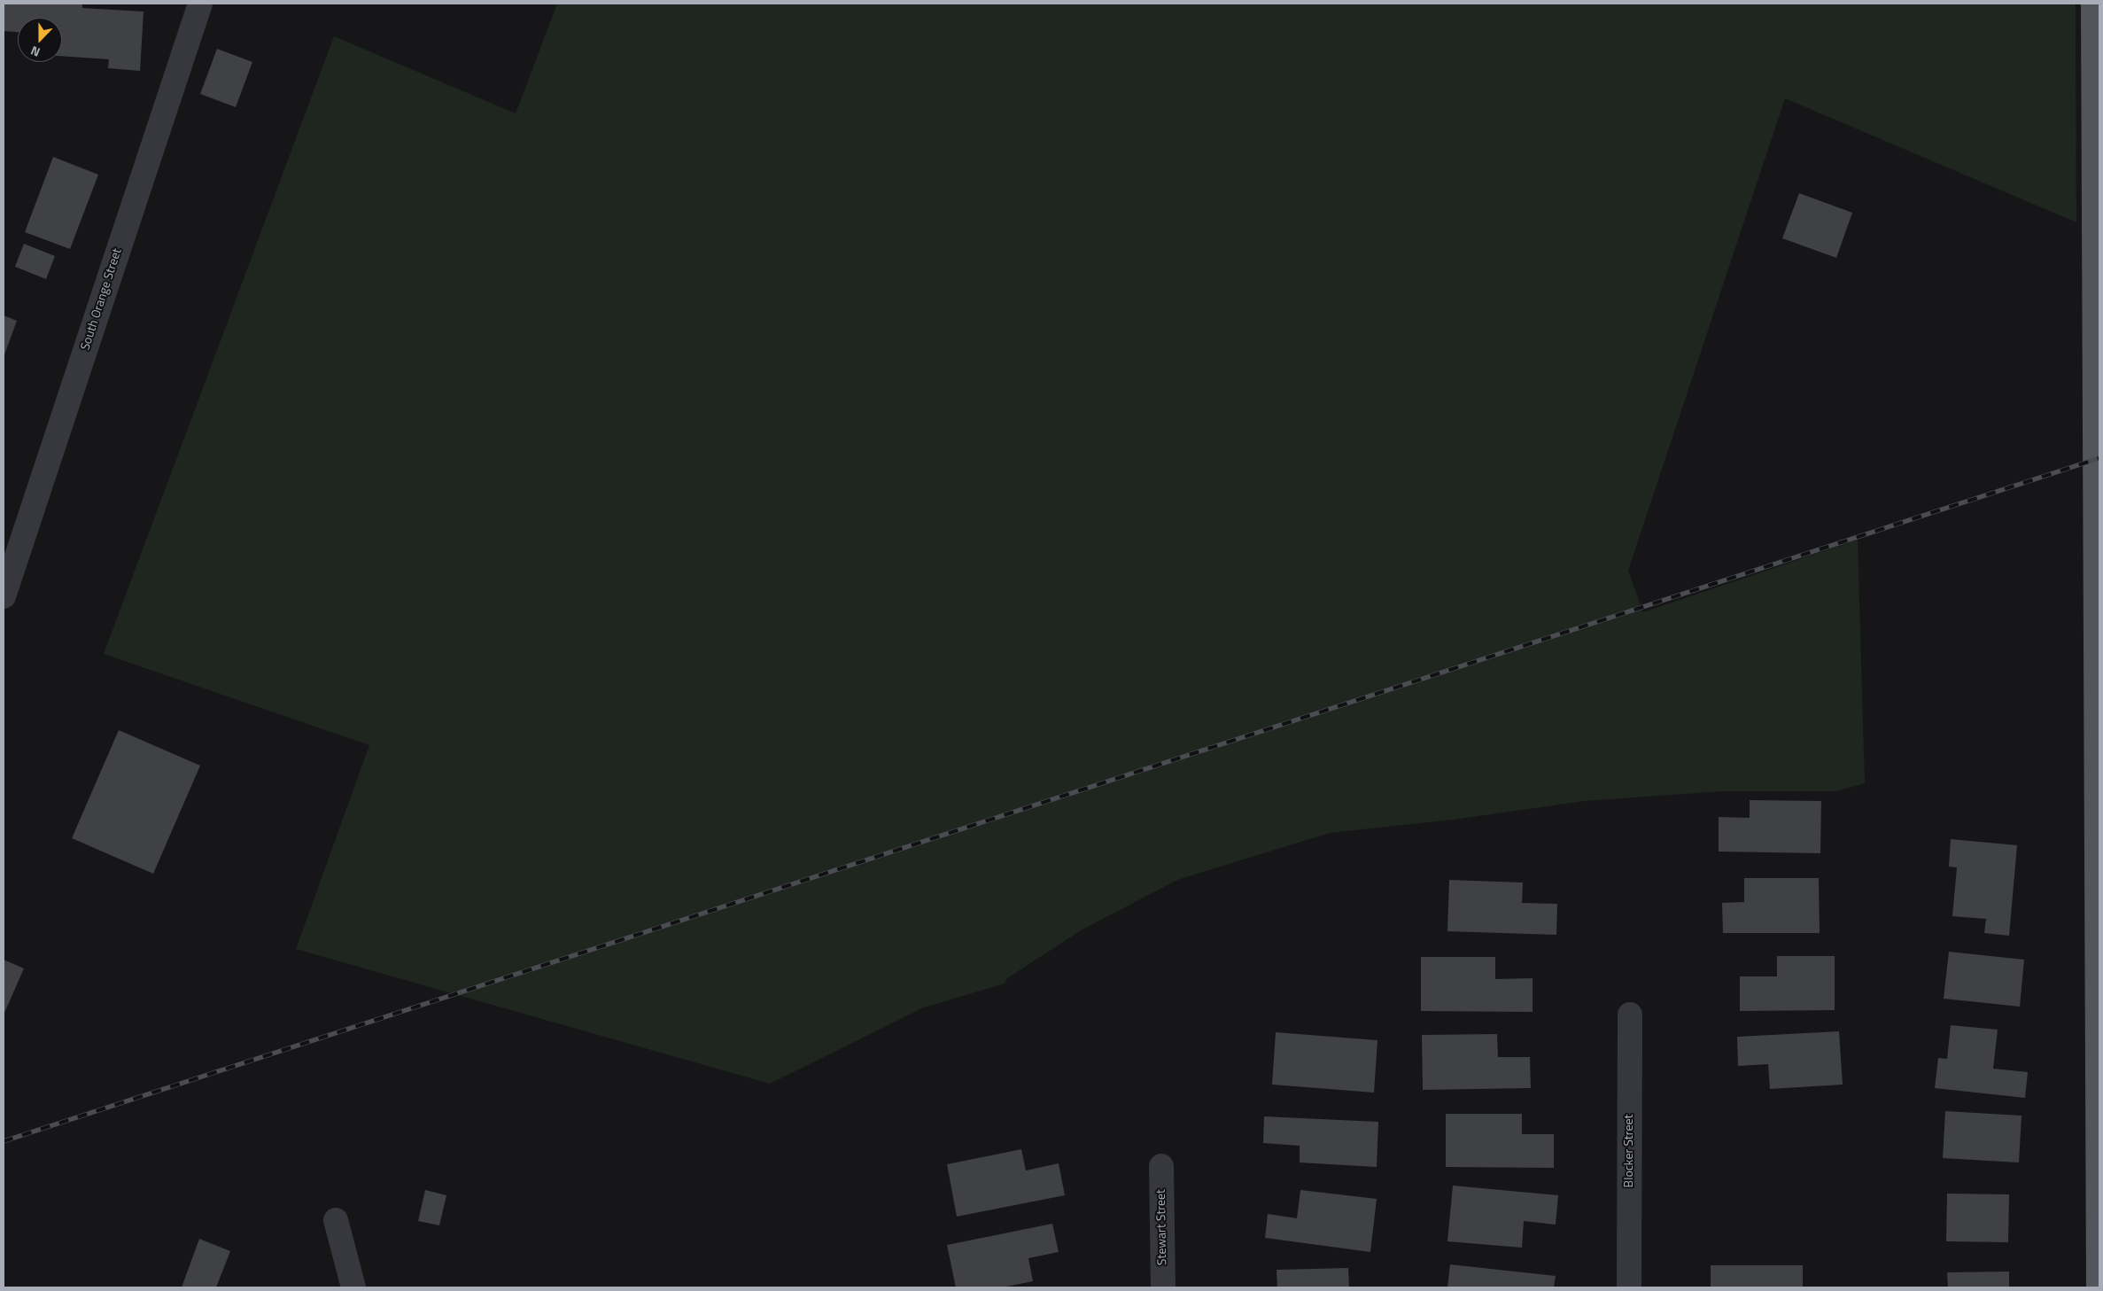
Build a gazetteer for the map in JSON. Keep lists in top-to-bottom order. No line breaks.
{"streets":{"street":["South Orange Street","Blocker Street","Stewart Street"]},"north":"bottom"}
